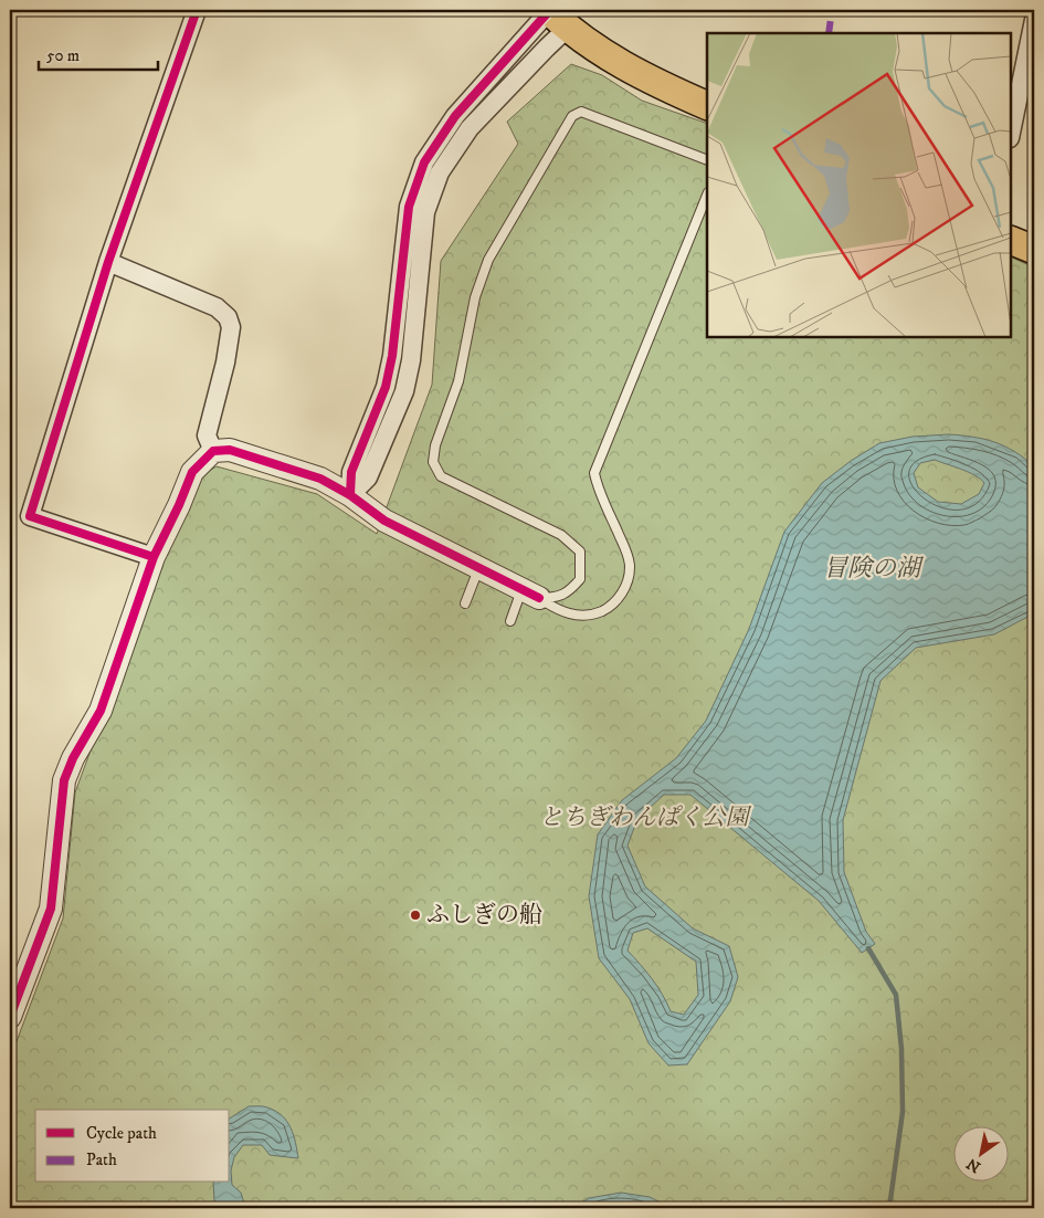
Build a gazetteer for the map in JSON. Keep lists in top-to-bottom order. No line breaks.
{"water":["冒険の湖"],"parks":["とちぎわんぱく公園"],"places":["ふしぎの船"],"legend":["Cycle path","Path"],"scale_bar":"50 m","north":"bottom left"}
